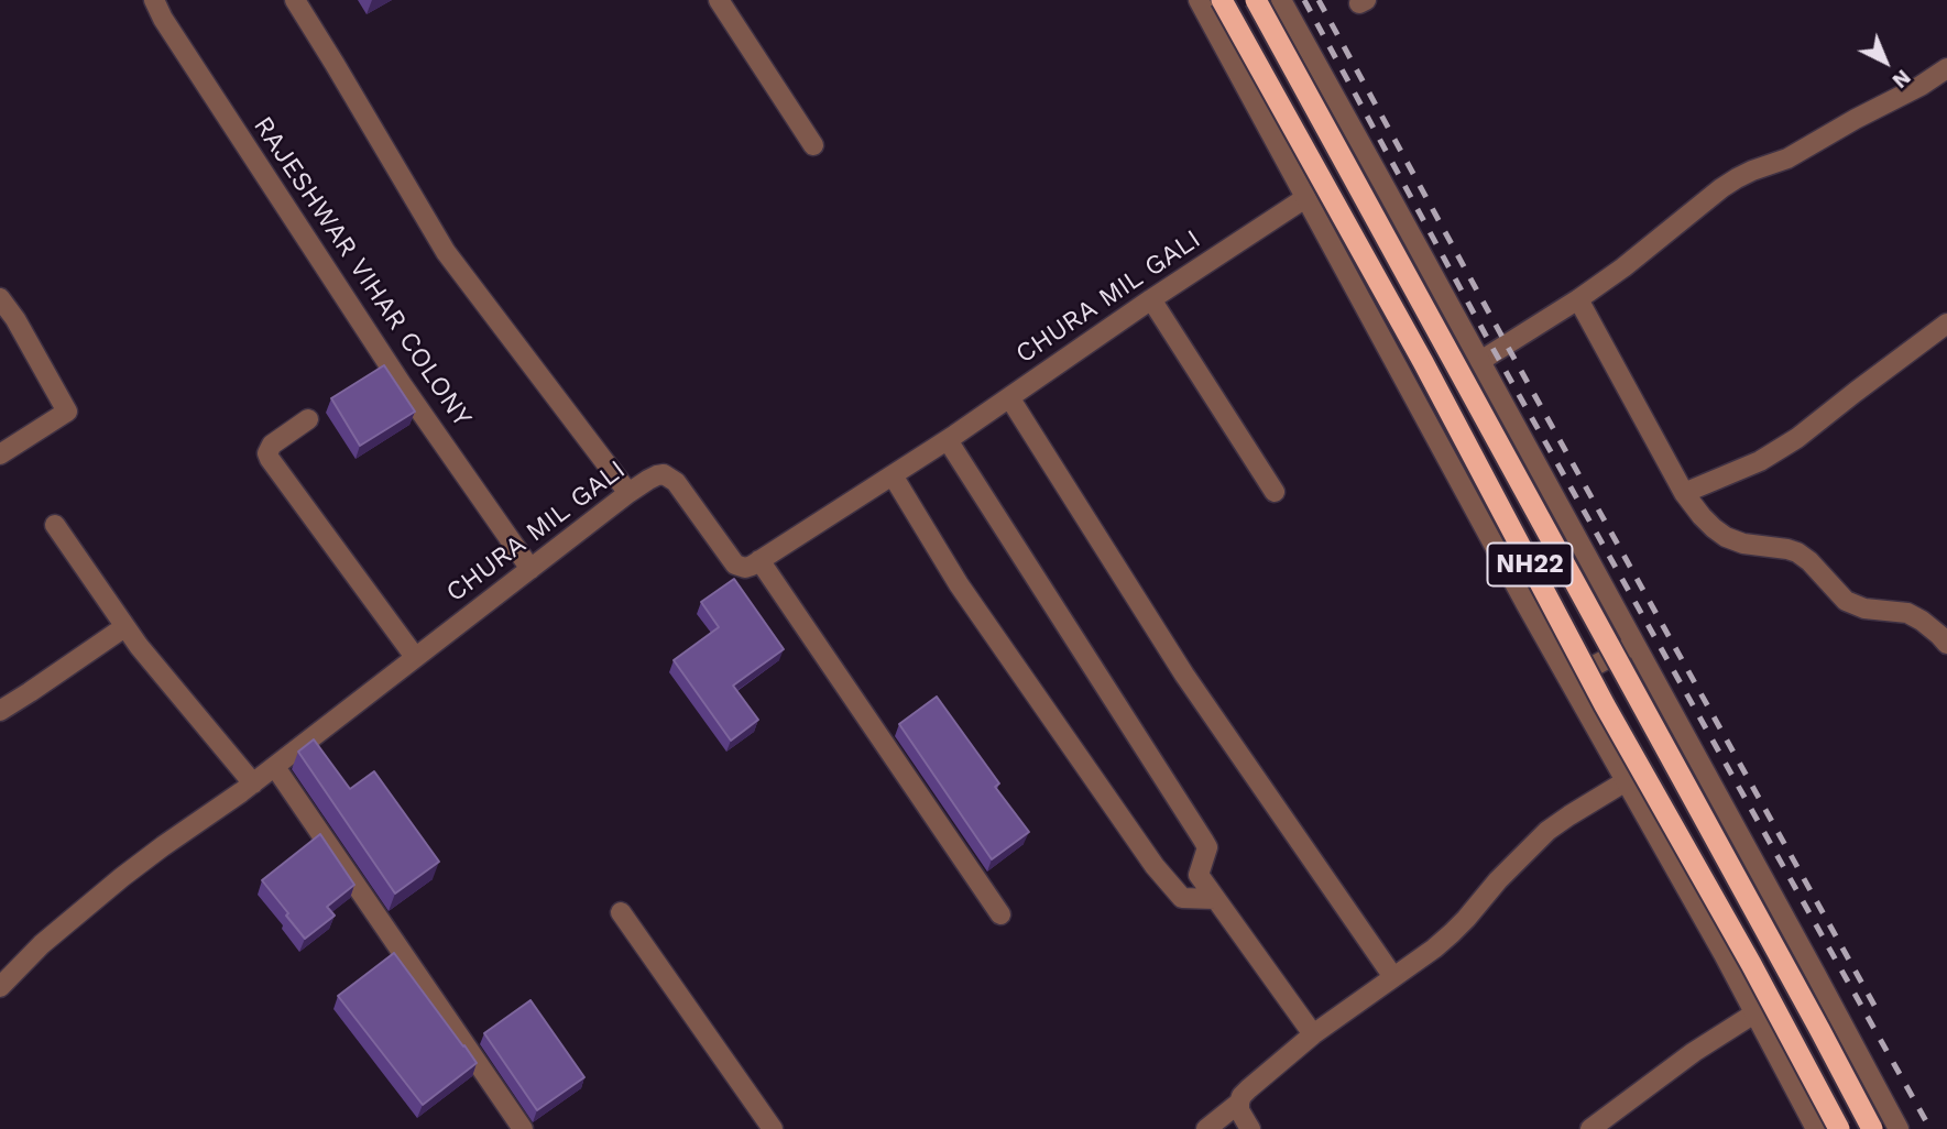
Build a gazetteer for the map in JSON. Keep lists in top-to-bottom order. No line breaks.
{"streets":{"highway":["NH22"],"street":["RAJESHWAR VIHAR COLONY","CHURA MIL GALI"]},"crossings":[["RAJESHWAR VIHAR COLONY","CHURA MIL GALI"]],"north":"bottom right"}
